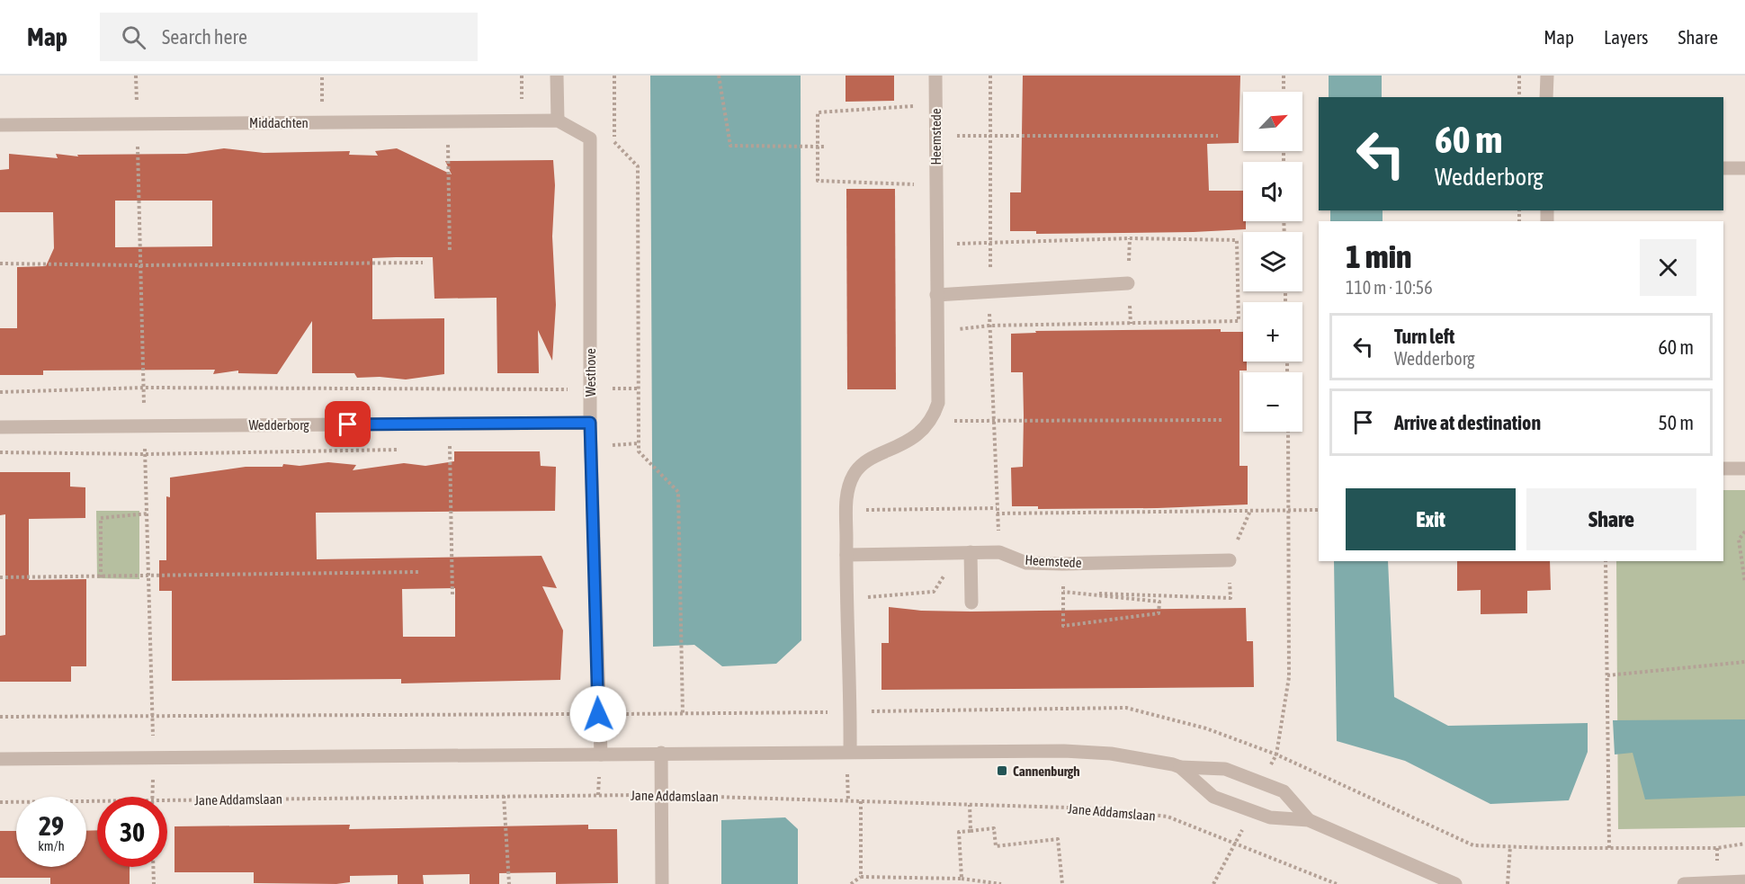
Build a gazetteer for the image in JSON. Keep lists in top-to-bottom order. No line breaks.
{"streets":{"street":["Middachten","Heemstede","Westhove","Wedderborg"],"path":["Jane Addamslaan"]},"crossings":[["Westhove","Wedderborg"]],"places":{"transit":["Cannenburgh"]},"north":"top right","page":{"header":"Map","search":"Search here","nav":["Map","Layers","Share"],"map_buttons":["+","−"],"turn":["60 m","Wedderborg"],"heading":["1 min","110 m · 10:56"],"list":[{"name":"Turn left","note":"Wedderborg","value":"60 m"},{"name":"Arrive at destination","value":"50 m"}],"buttons":["Exit","Share"],"speed":"29 km/h","limit":"30"}}
